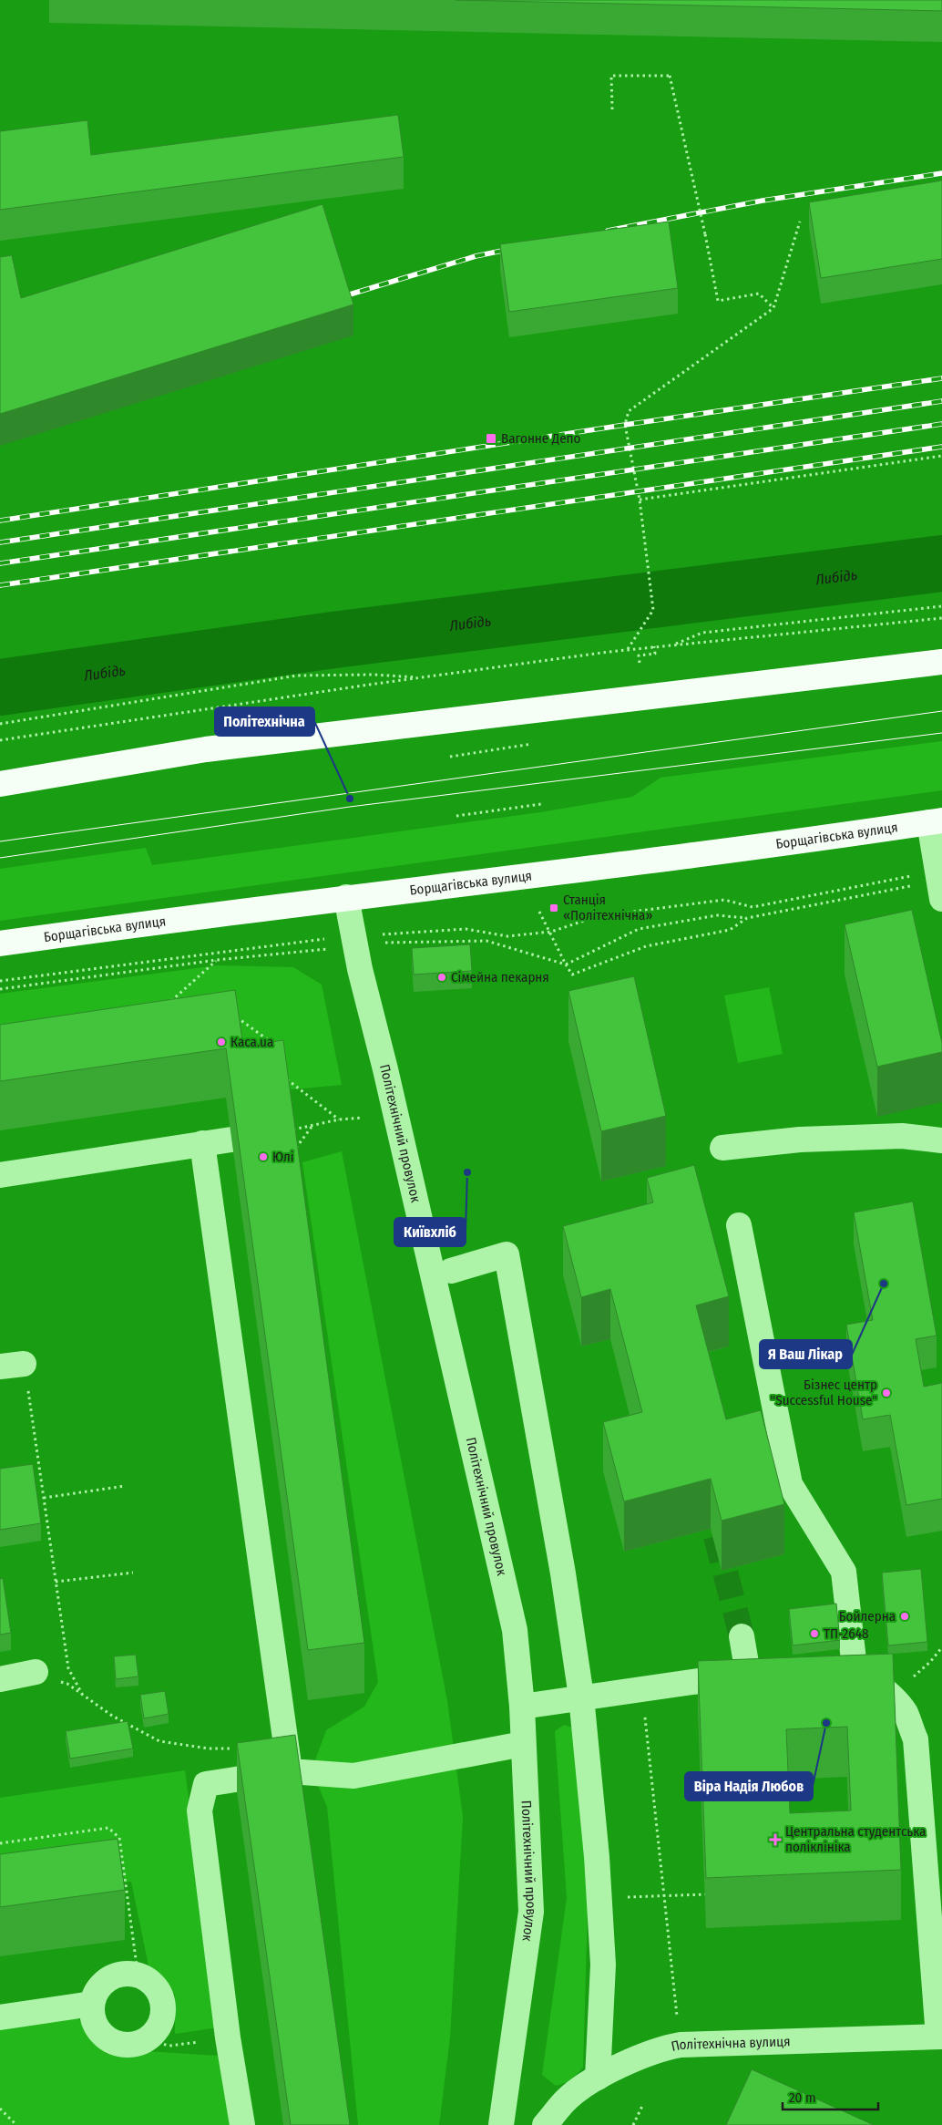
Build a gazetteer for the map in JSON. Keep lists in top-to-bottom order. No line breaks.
{"streets":{"main road":["Борщагівська вулиця"],"street":["Політехнічний провулок","Політехнічна вулиця"]},"crossings":[["Борщагівська вулиця","Політехнічний провулок"]],"water":["Либідь"],"places":{"transit":["Вагонне Депо","Станція «Політехнічна»"],"other":["Політехнічна","Сімейна пекарня","Каса.ua","Юлі","Київхліб","Я Ваш Лікар","Бізнес центр \"Successful House\"","Бойлерна","ТП-2648","Віра Надія Любов"],"health":["Центральна студентська поліклініка"]},"scale_bar":"20 m"}
